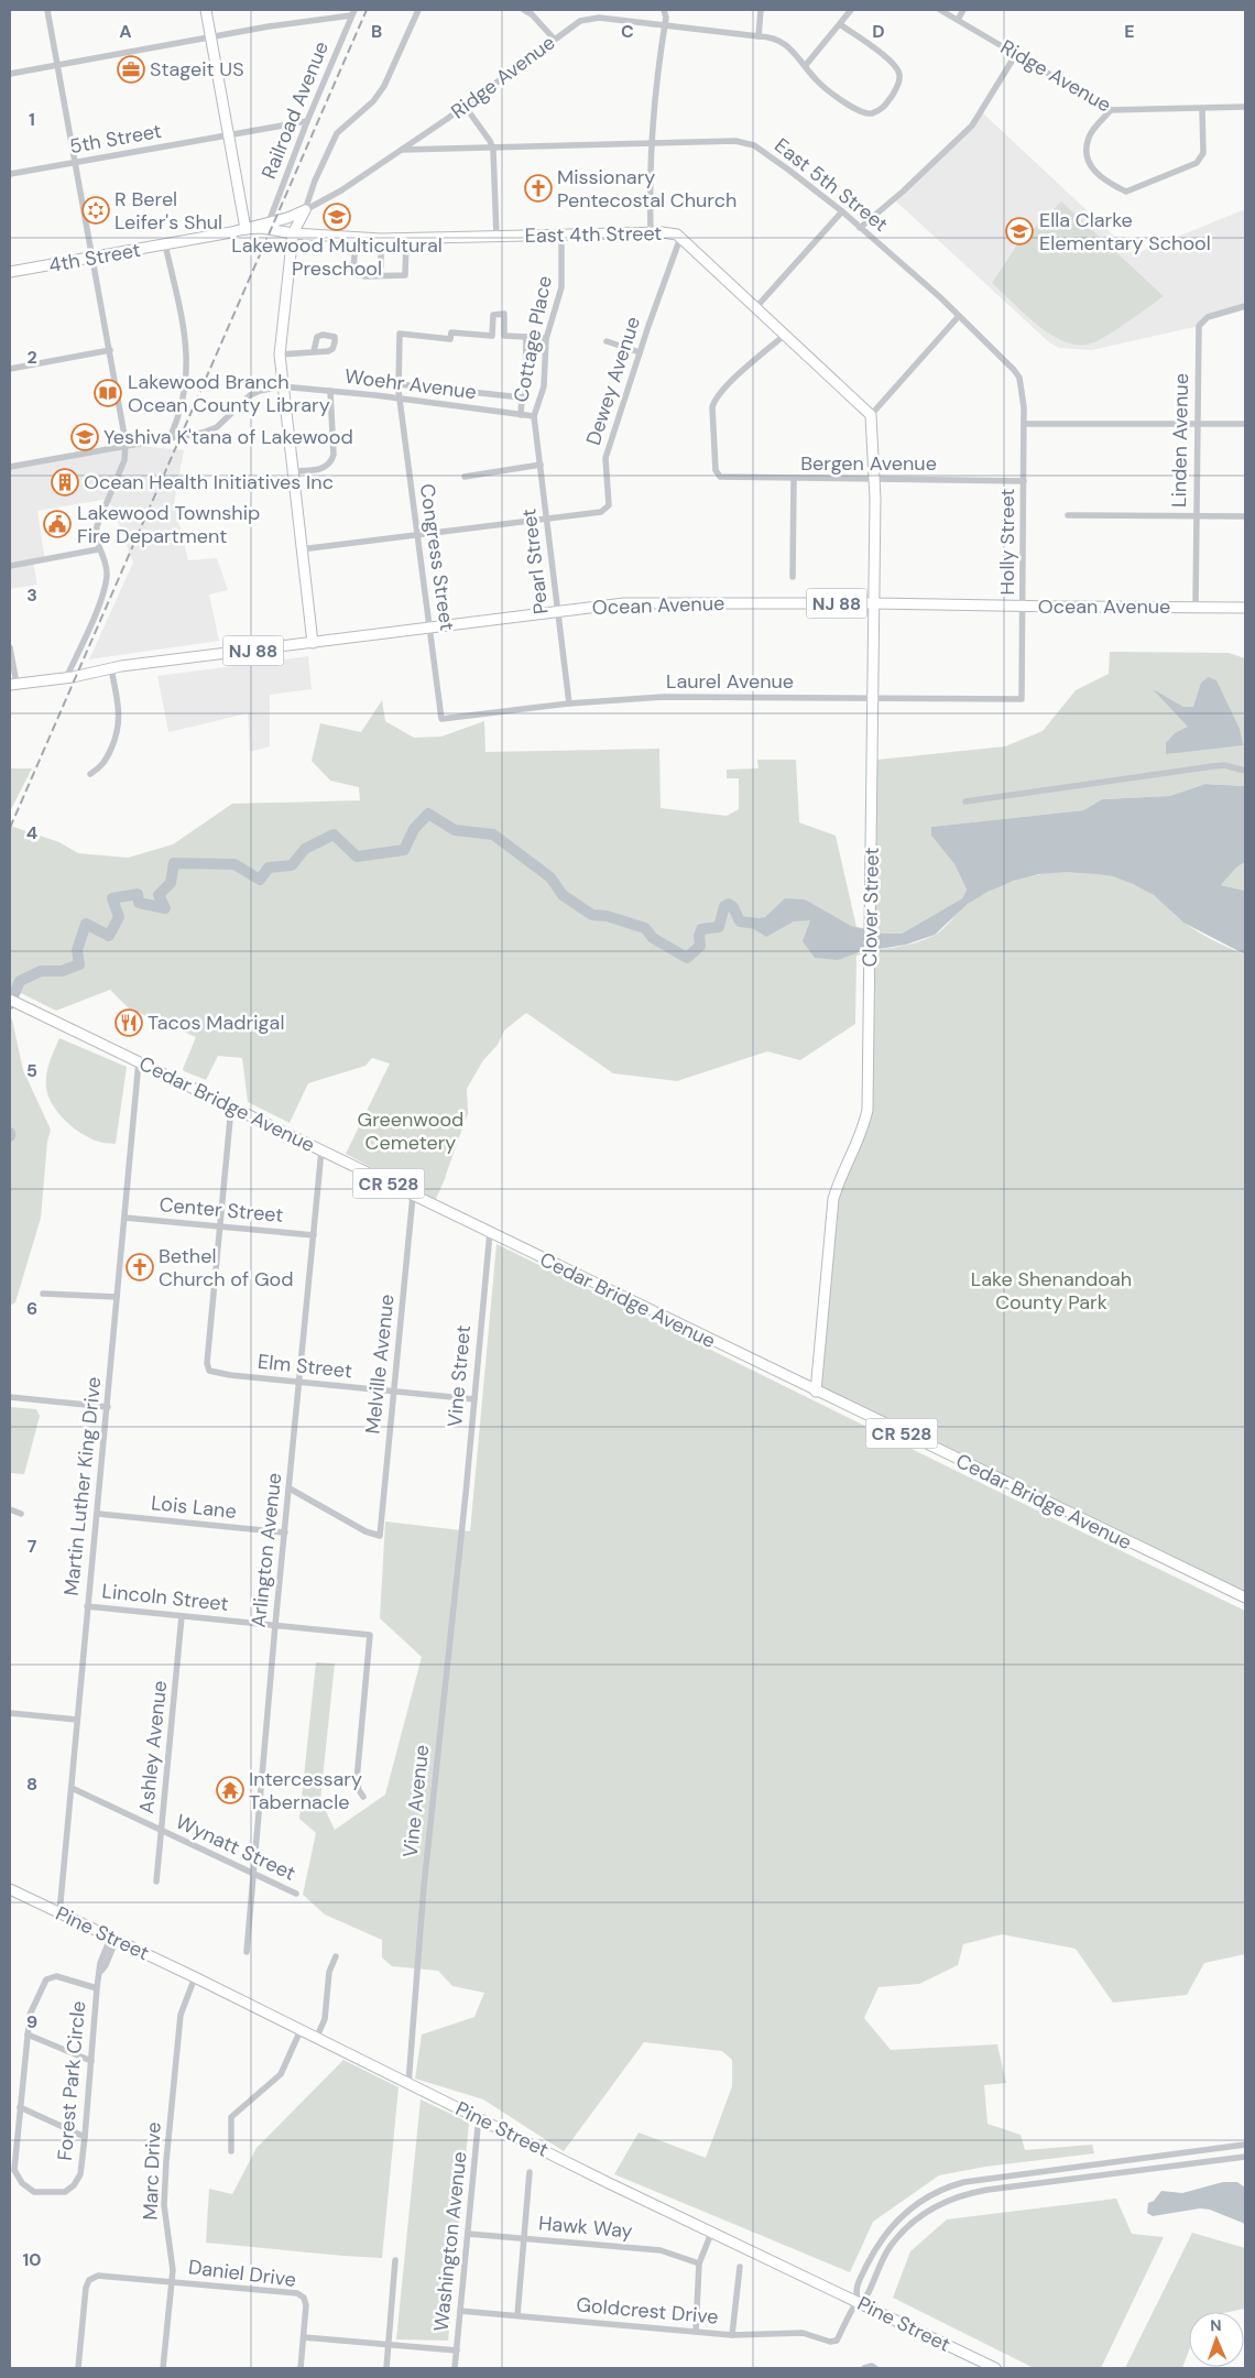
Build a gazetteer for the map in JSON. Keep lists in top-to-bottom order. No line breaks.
{"streets":{"street":["Ridge Avenue","Railroad Avenue","5th Street","East 5th Street","East 4th Street","4th Street","Cottage Place","Dewey Avenue","Woehr Avenue","Linden Avenue","Bergen Avenue","Holly Street","Congress Street","Pearl Street","NJ 88","Ocean Avenue","Laurel Avenue","Clover Street","Cedar Bridge Avenue","CR 528","Center Street","Melville Avenue","Elm Street","Vine Street","Martin Luther King Drive","Lois Lane","Arlington Avenue","Lincoln Street","Ashley Avenue","Vine Avenue","Wynatt Street","Pine Street","Forest Park Circle","Marc Drive","Hawk Way","Washington Avenue","Daniel Drive","Goldcrest Drive"]},"crossings":[["Ridge Avenue","Railroad Avenue"],["Ridge Avenue","East 5th Street"],["Ridge Avenue","East 4th Street"],["Ridge Avenue","4th Street"],["East 5th Street","Holly Street"],["East 4th Street","4th Street"],["East 4th Street","Cottage Place"],["East 4th Street","Dewey Avenue"],["East 4th Street","Bergen Avenue"],["East 4th Street","Clover Street"],["Cottage Place","Woehr Avenue"],["Cottage Place","Pearl Street"],["Dewey Avenue","Pearl Street"],["Woehr Avenue","Congress Street"],["Woehr Avenue","Pearl Street"],["Linden Avenue","Ocean Avenue"],["Bergen Avenue","Holly Street"],["Bergen Avenue","Clover Street"],["Holly Street","Ocean Avenue"],["Holly Street","Laurel Avenue"],["Congress Street","Ocean Avenue"],["Congress Street","Laurel Avenue"],["Pearl Street","Ocean Avenue"],["Pearl Street","Laurel Avenue"],["NJ 88","Ocean Avenue"],["Ocean Avenue","Clover Street"],["Laurel Avenue","Clover Street"],["Clover Street","Cedar Bridge Avenue"],["Cedar Bridge Avenue","Melville Avenue"],["Cedar Bridge Avenue","Vine Street"],["Cedar Bridge Avenue","Martin Luther King Drive"],["Cedar Bridge Avenue","Arlington Avenue"],["Center Street","Elm Street"],["Center Street","Martin Luther King Drive"],["Center Street","Arlington Avenue"],["Melville Avenue","Elm Street"],["Melville Avenue","Arlington Avenue"],["Elm Street","Vine Street"],["Elm Street","Arlington Avenue"],["Vine Street","Vine Avenue"],["Martin Luther King Drive","Lois Lane"],["Martin Luther King Drive","Lincoln Street"],["Martin Luther King Drive","Wynatt Street"],["Martin Luther King Drive","Pine Street"],["Lois Lane","Arlington Avenue"],["Arlington Avenue","Lincoln Street"],["Arlington Avenue","Wynatt Street"],["Lincoln Street","Ashley Avenue"],["Ashley Avenue","Wynatt Street"],["Vine Avenue","Pine Street"],["Pine Street","Forest Park Circle"],["Pine Street","Marc Drive"],["Pine Street","Washington Avenue"],["Pine Street","Goldcrest Drive"],["Marc Drive","Daniel Drive"],["Hawk Way","Washington Avenue"],["Washington Avenue","Goldcrest Drive"]],"parks":["Greenwood Cemetery","Lake Shenandoah County Park"],"places":{"office":["Stageit US"],"church":["Missionary Pentecostal Church","Bethel Church of God"],"synagogue":["R Berel Leifer's Shul"],"school or university":["Lakewood Multicultural Preschool","Ella Clarke Elementary School","Yeshiva K'tana of Lakewood"],"library":["Lakewood Branch Ocean County Library"],"building":["Ocean Health Initiatives Inc"],"public building":["Lakewood Township Fire Department"],"restaurant":["Tacos Madrigal"],"temple":["Intercessary Tabernacle"]},"north":"top","grid":{"columns":["A","B","C","D","E"],"rows":["1","2","3","4","5","6","7","8","9","10"]}}
